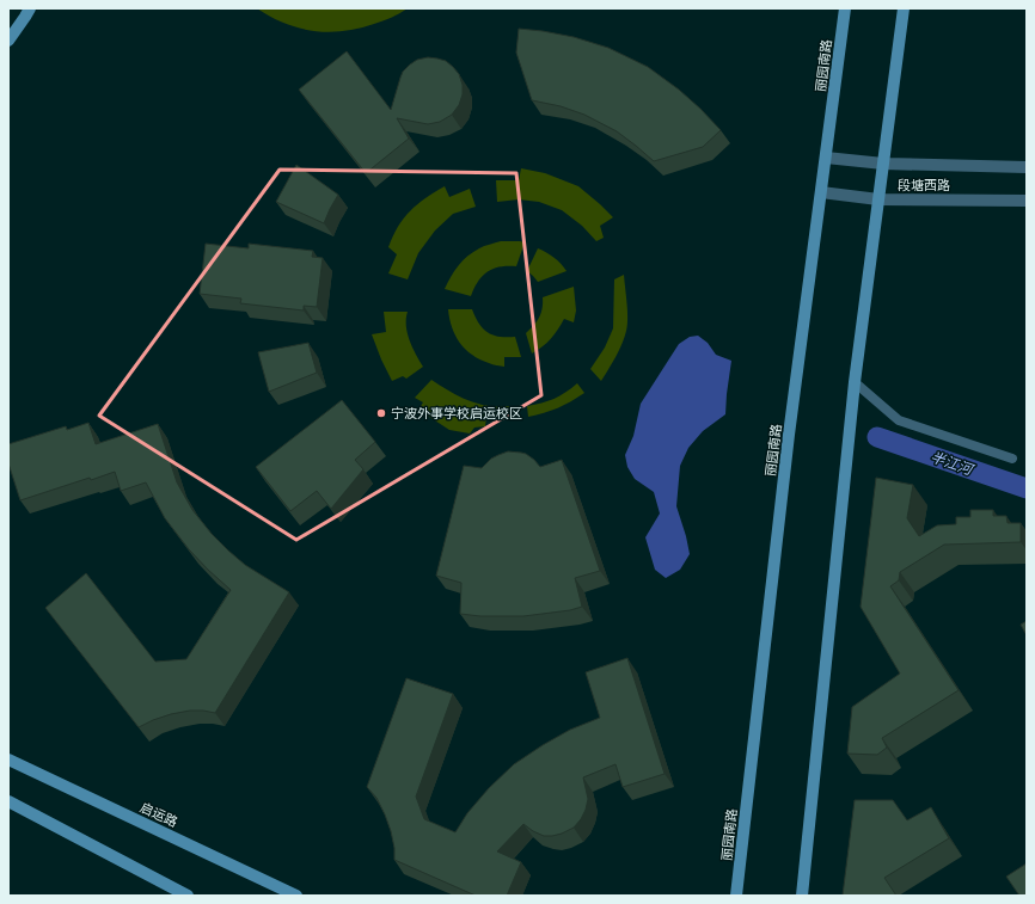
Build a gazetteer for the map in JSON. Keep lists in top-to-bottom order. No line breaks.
{"streets":{"main road":["丽园南路","启运路"],"street":["段塘西路"]},"crossings":[["丽园南路","段塘西路"]],"water":["半江河"],"places":["宁波外事学校启运校区"]}
